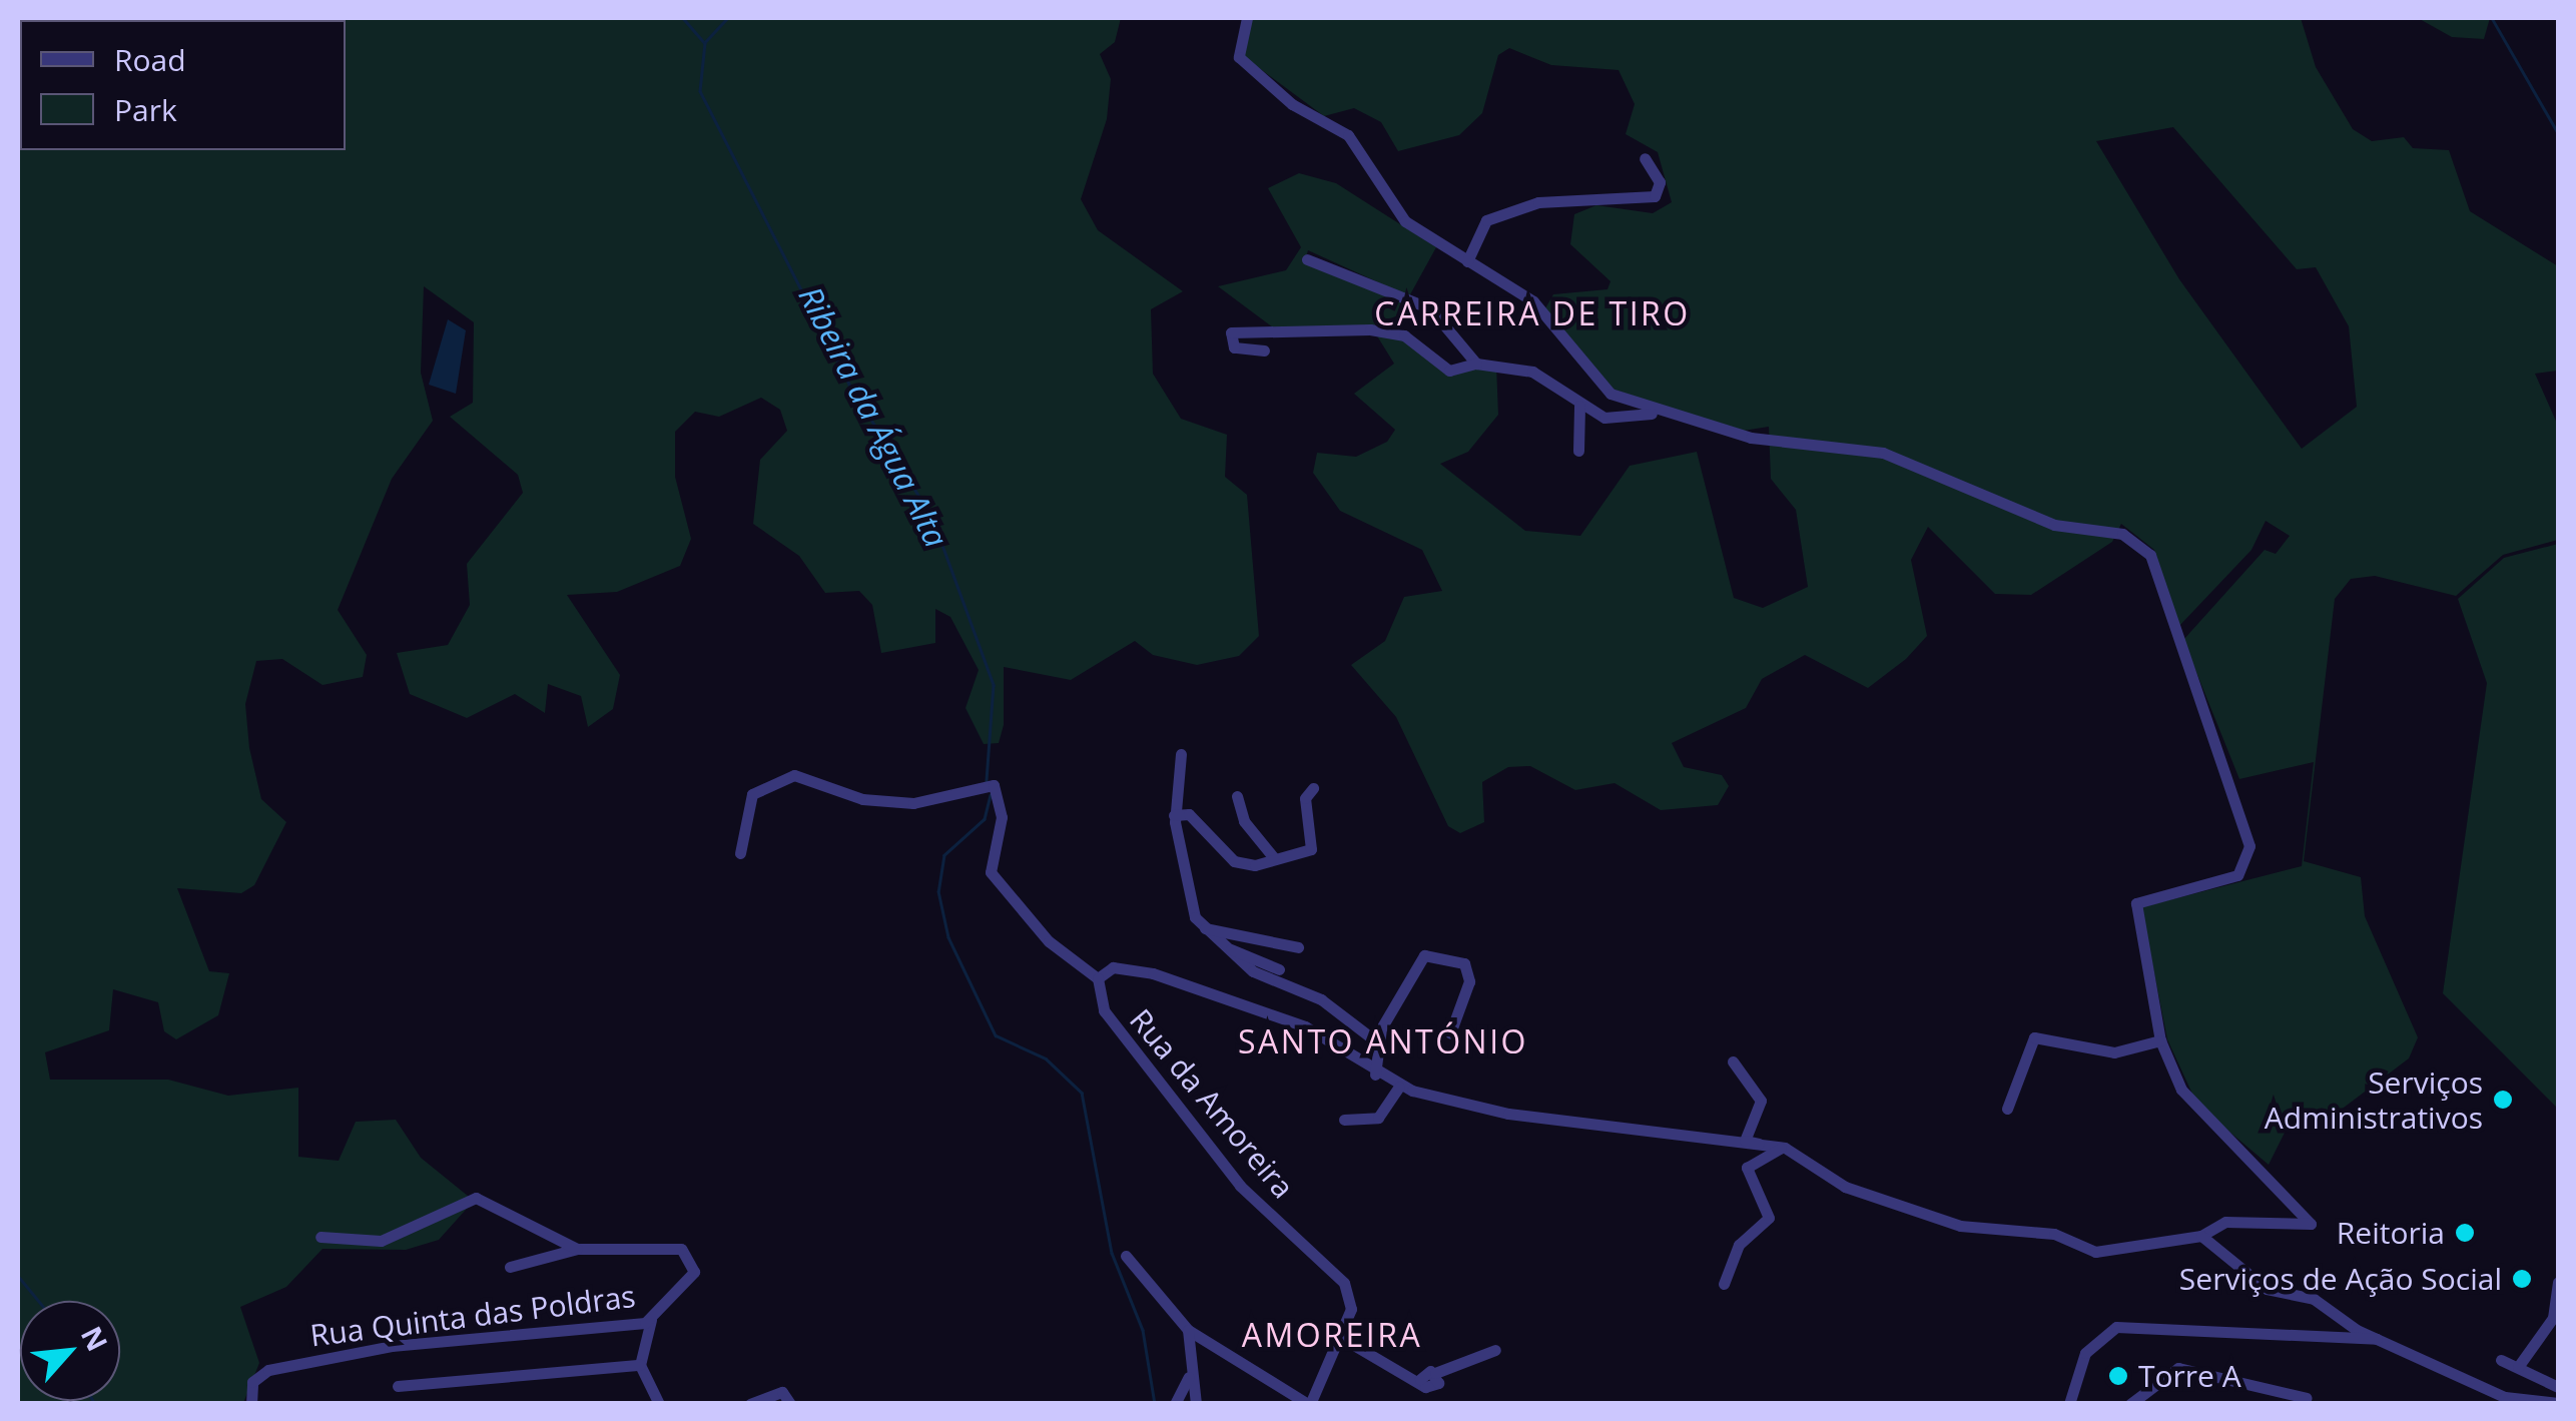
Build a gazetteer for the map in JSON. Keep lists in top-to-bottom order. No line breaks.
{"streets":{"street":["Rua da Amoreira","Rua Quinta das Poldras"]},"districts":["CARREIRA DE TIRO","SANTO ANTÓNIO","AMOREIRA"],"water":["Ribeira da Água Alta"],"places":["Serviços Administrativos","Reitoria","Serviços de Ação Social","Torre A"],"legend":["Road","Park"],"north":"top right"}
